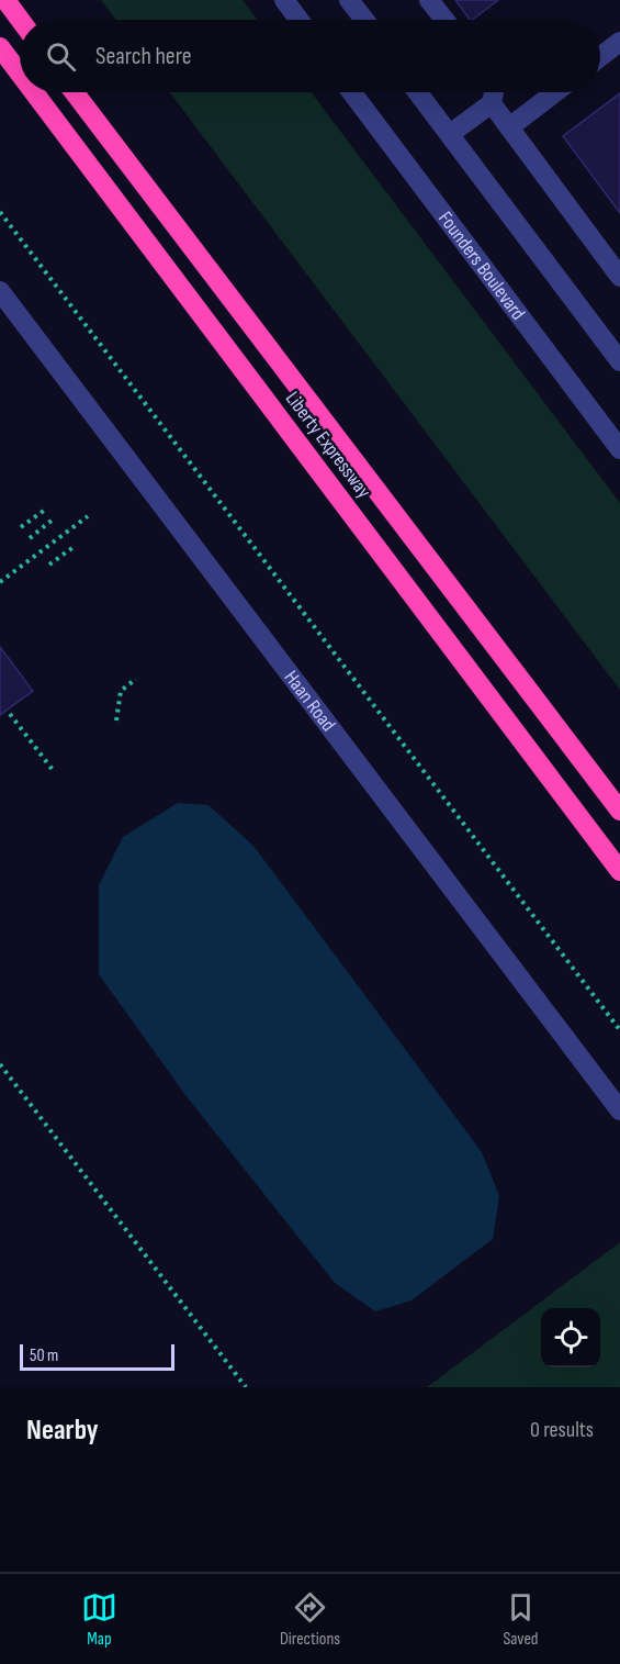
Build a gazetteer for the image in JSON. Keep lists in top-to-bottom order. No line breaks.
{"streets":{"highway":["Liberty Expressway"],"street":["Founders Boulevard","Haan Road"]},"scale_bar":"50 m","page":{"search":"Search here","scale":"50 m","heading":["Nearby","0 results"],"nav":["Map","Directions","Saved"]}}
